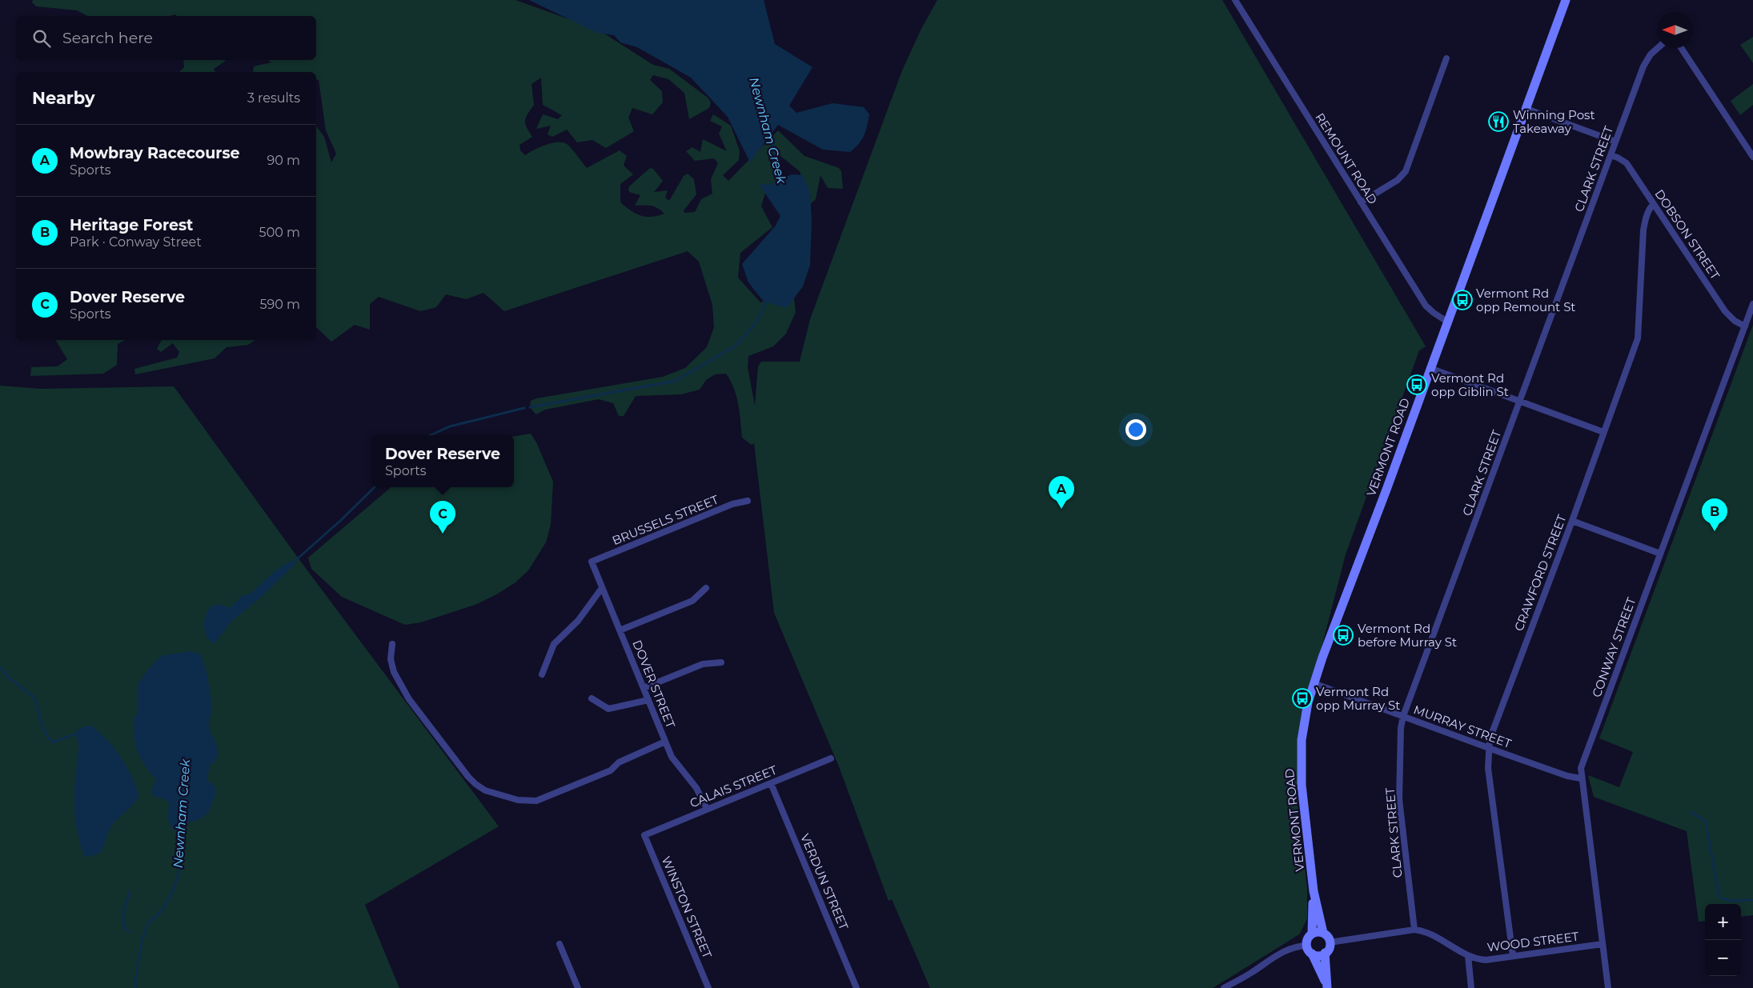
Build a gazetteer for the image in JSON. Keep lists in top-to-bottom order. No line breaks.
{"streets":{"street":["REMOUNT ROAD","CLARK STREET","DOBSON STREET","VERMONT ROAD","BRUSSELS STREET","CRAWFORD STREET","CONWAY STREET","DOVER STREET","MURRAY STREET","CALAIS STREET","VERDUN STREET","WINSTON STREET","WOOD STREET"]},"crossings":[["REMOUNT ROAD","VERMONT ROAD"],["CLARK STREET","DOBSON STREET"],["CLARK STREET","MURRAY STREET"],["CLARK STREET","WOOD STREET"],["DOBSON STREET","CRAWFORD STREET"],["DOBSON STREET","CONWAY STREET"],["VERMONT ROAD","MURRAY STREET"],["VERMONT ROAD","WOOD STREET"],["BRUSSELS STREET","DOVER STREET"],["CRAWFORD STREET","MURRAY STREET"],["CRAWFORD STREET","WOOD STREET"],["CONWAY STREET","MURRAY STREET"],["CONWAY STREET","WOOD STREET"],["DOVER STREET","CALAIS STREET"],["CALAIS STREET","VERDUN STREET"],["CALAIS STREET","WINSTON STREET"]],"water":["Newnham Creek"],"places":{"restaurant":["Winning Post Takeaway"],"bus stop":["Vermont Rd opp Remount St","Vermont Rd opp Giblin St","Vermont Rd before Murray St","Vermont Rd opp Murray St"]},"north":"left","page":{"search":"Search here","heading":["Nearby","3 results"],"list":[{"mark":"A","name":"Mowbray Racecourse","note":"Sports","value":"90 m"},{"mark":"B","name":"Heritage Forest","note":"Park · Conway Street","value":"500 m"},{"mark":"C","name":"Dover Reserve","note":"Sports","value":"590 m"}],"popup":["Dover Reserve","Sports"],"pins":["A","B","C"],"map_buttons":["+","−"]}}
